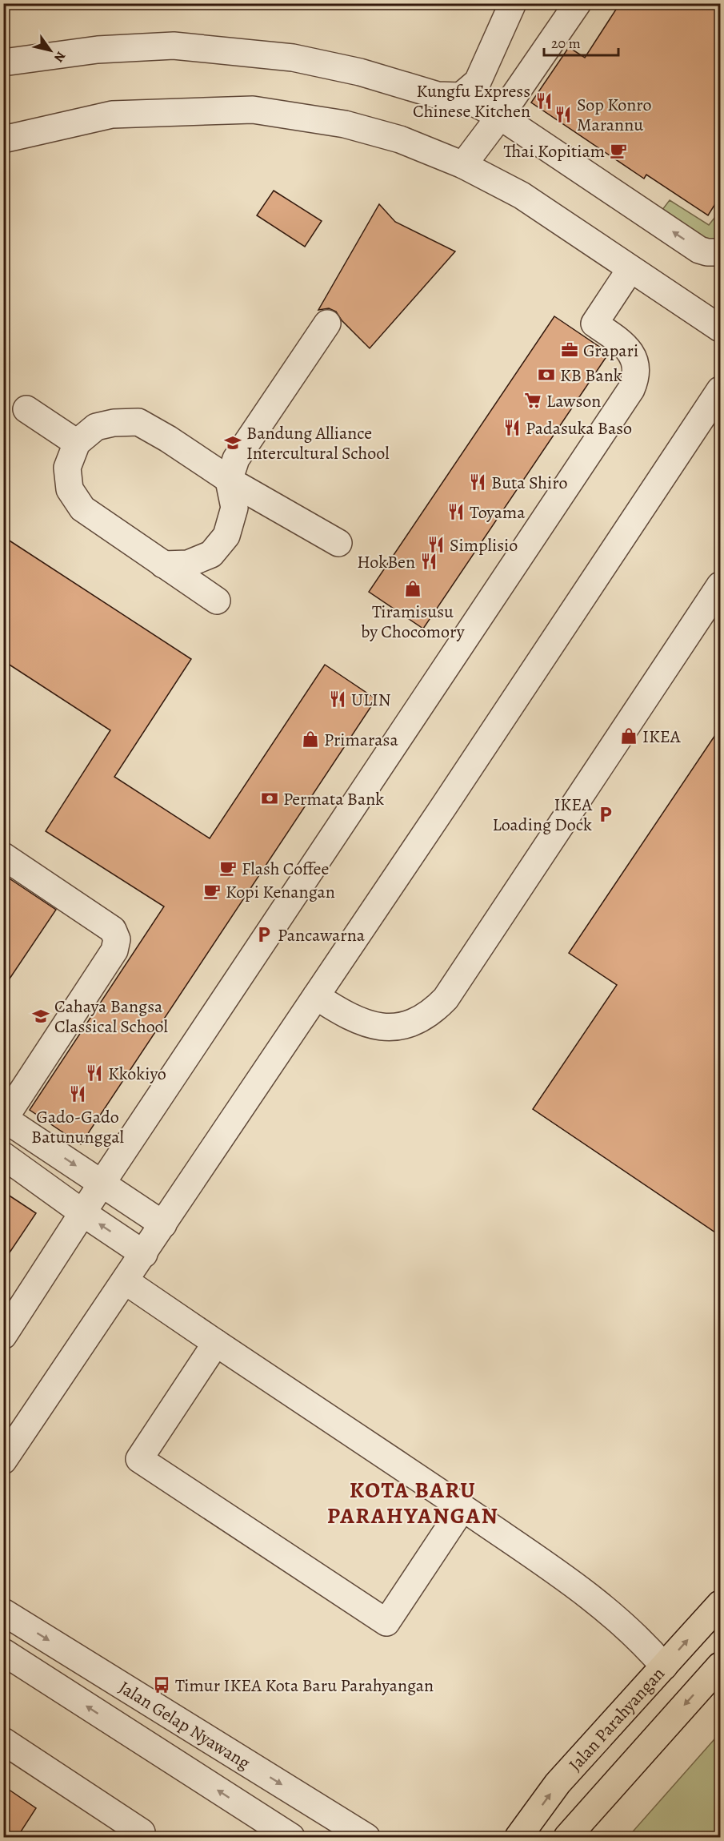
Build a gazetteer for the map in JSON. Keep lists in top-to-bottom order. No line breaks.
{"streets":{"main road":["Jalan Parahyangan"],"street":["Jalan Gelap Nyawang"]},"districts":["KOTA BARU PARAHYANGAN"],"places":{"restaurant":["Kungfu Express Chinese Kitchen","Sop Konro Marannu","Padasuka Baso","Buta Shiro","Toyama","Simplisio","HokBen","ULIN","Kkokiyo","Gado-Gado Batununggal"],"cafe":["Thai Kopitiam","Flash Coffee","Kopi Kenangan"],"office":["Grapari"],"bank":["KB Bank","Permata Bank"],"supermarket":["Lawson"],"school or university":["Bandung Alliance Intercultural School","Cahaya Bangsa Classical School"],"shop":["Tiramisusu by Chocomory","IKEA","Primarasa"],"parking":["IKEA Loading Dock","Pancawarna"],"bus stop":["Timur IKEA Kota Baru Parahyangan"]},"scale_bar":"20 m","north":"bottom right"}
